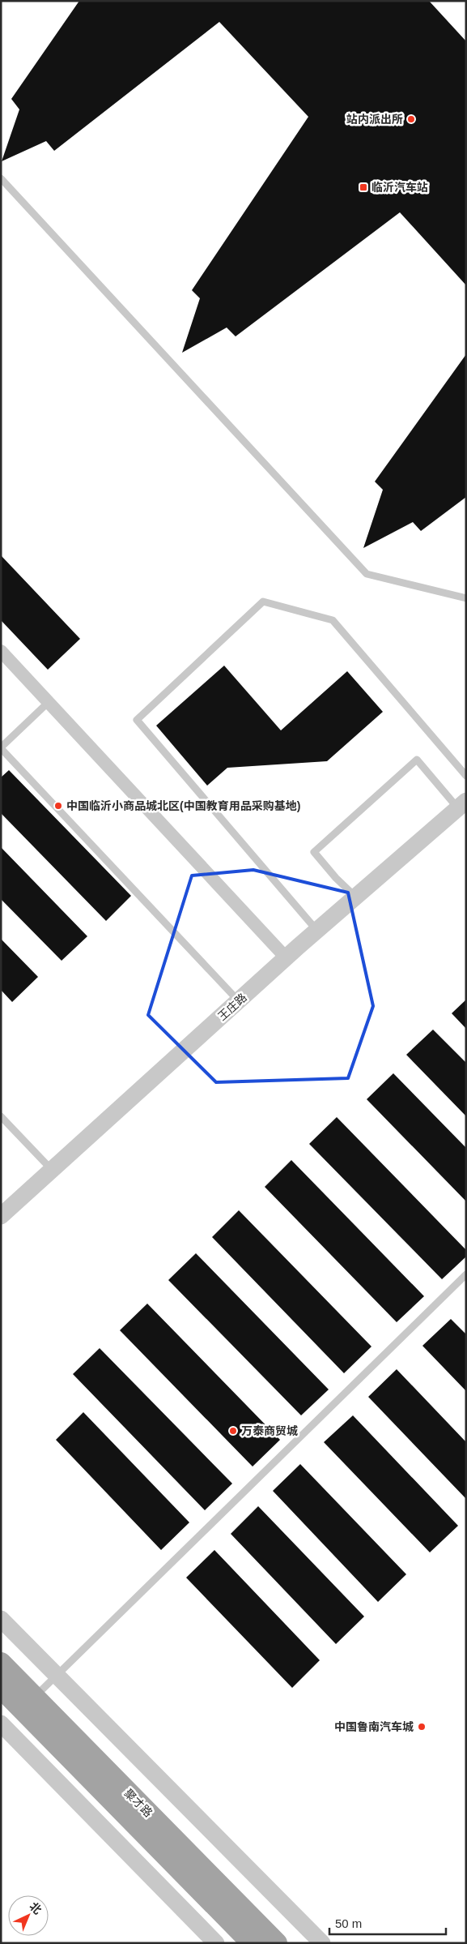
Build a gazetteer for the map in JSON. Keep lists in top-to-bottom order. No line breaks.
{"streets":{"main road":["聚才路"],"street":["王庄路"]},"places":{"other":["站内派出所","中国临沂小商品城北区(中国教育用品采购基地)","万泰商贸城","中国鲁南汽车城"],"transit":["临沂汽车站"]},"scale_bar":"50 m","north":"top right"}
